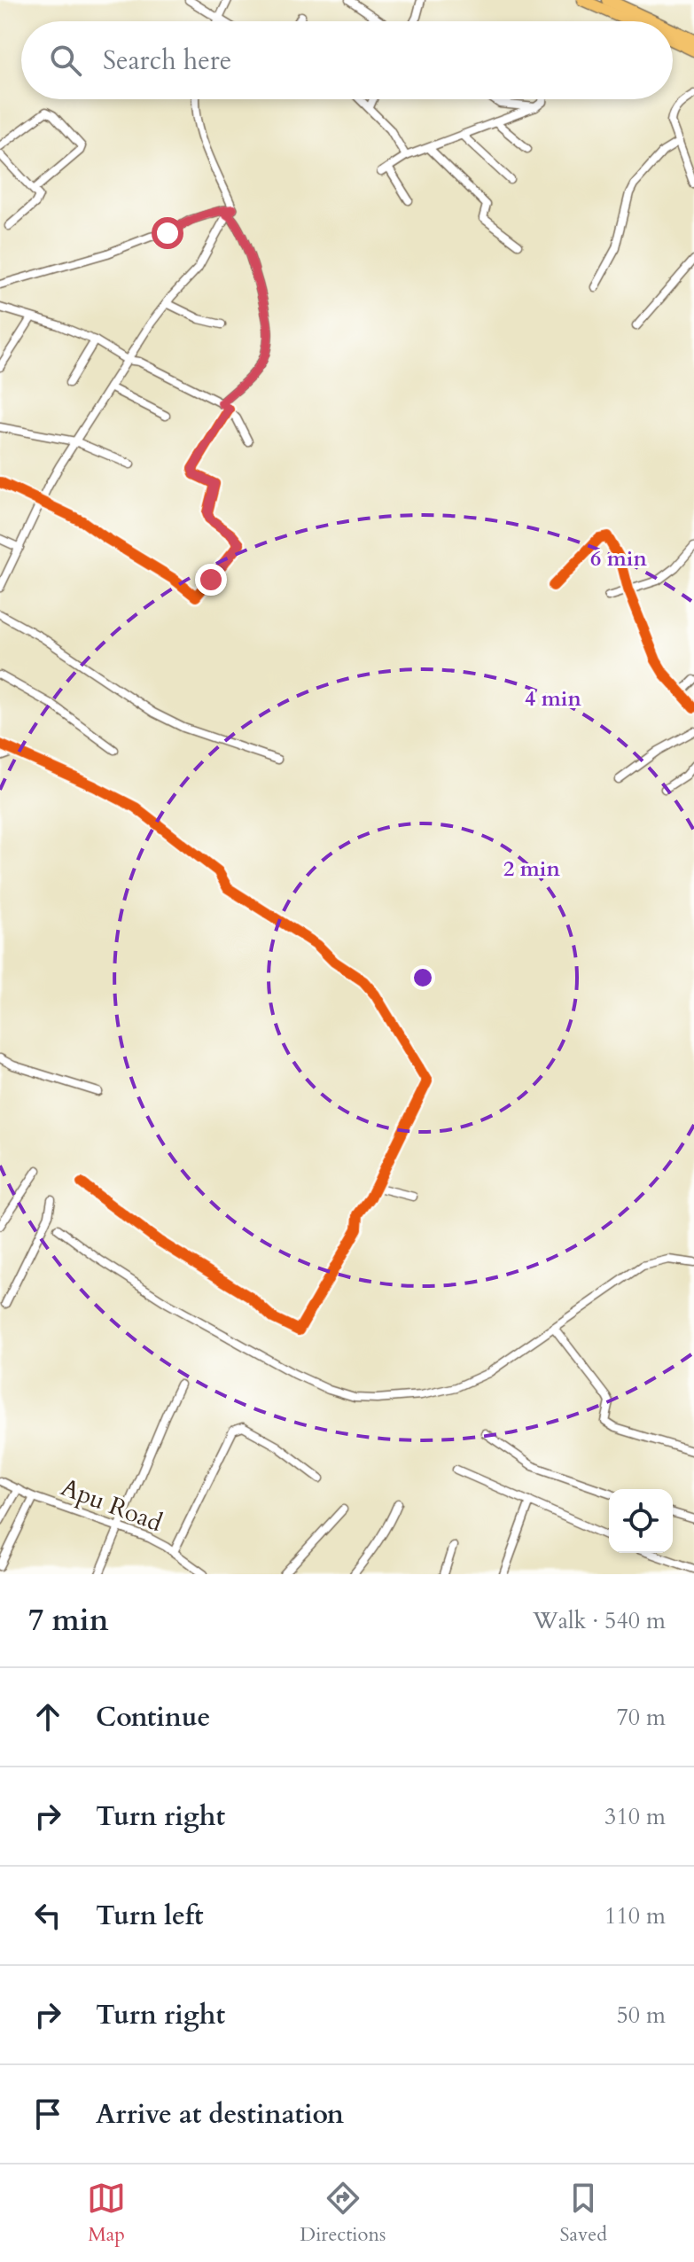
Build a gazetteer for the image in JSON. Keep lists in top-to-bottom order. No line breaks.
{"streets":{"street":["Apu Road"]},"page":{"search":"Search here","heading":["7 min","Walk · 540 m"],"list":[["Continue","70 m"],["Turn right","310 m"],["Turn left","110 m"],["Turn right","50 m"],"Arrive at destination"],"nav":["Map","Directions","Saved"]},"rings":["6 min","4 min","2 min"]}
